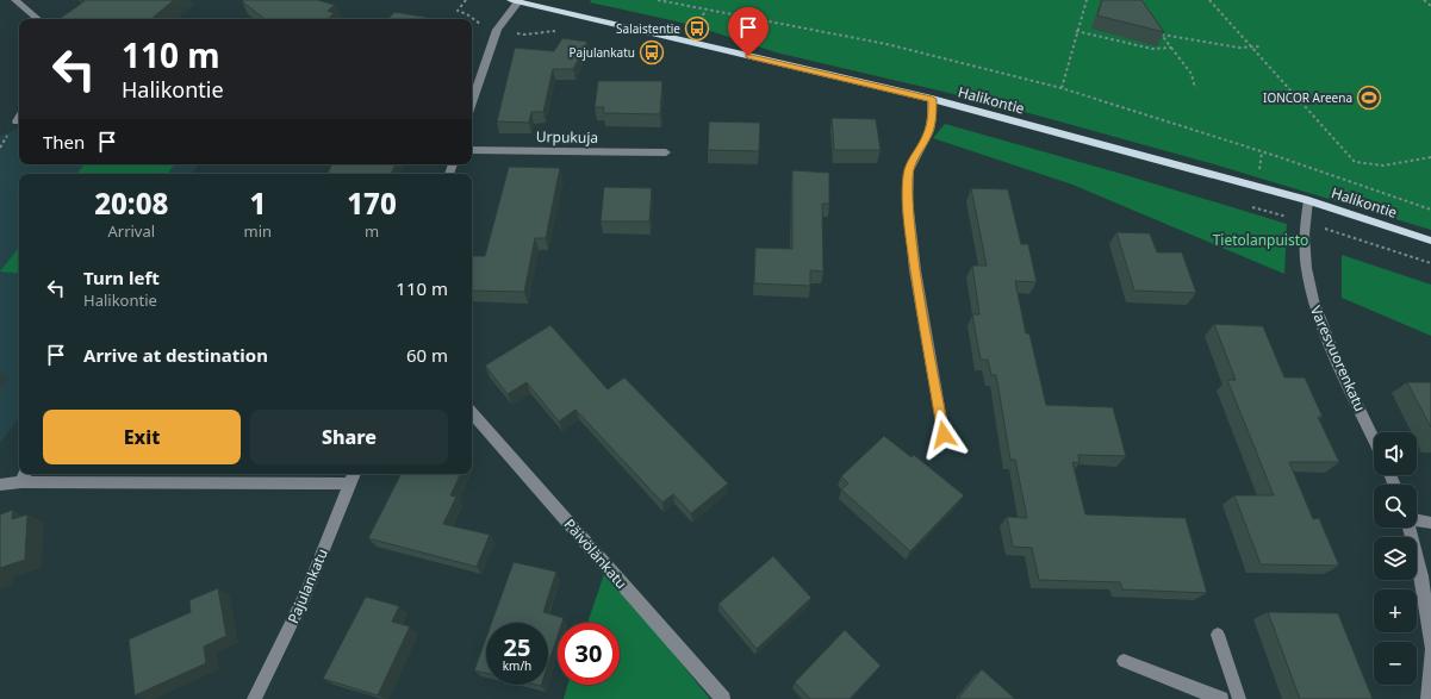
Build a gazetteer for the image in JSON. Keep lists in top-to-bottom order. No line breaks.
{"streets":{"main road":["Halikontie"],"street":["Urpukuja","Varesvuorenkatu","Päivölänkatu","Pajulankatu"]},"crossings":[["Halikontie","Varesvuorenkatu"]],"parks":["Tietolanpuisto"],"places":{"bus stop":["Salaistentie","Pajulankatu"],"sports":["IONCOR Areena"]},"page":{"turn":["110 m","Halikontie"],"then":"Then","eta":["20:08","Arrival","1","min","170","m"],"list":[{"name":"Turn left","note":"Halikontie","value":"110 m"},{"name":"Arrive at destination","value":"60 m"}],"buttons":["Exit","Share"],"map_buttons":["+","−"],"speed":"25 km/h","limit":"30"}}
